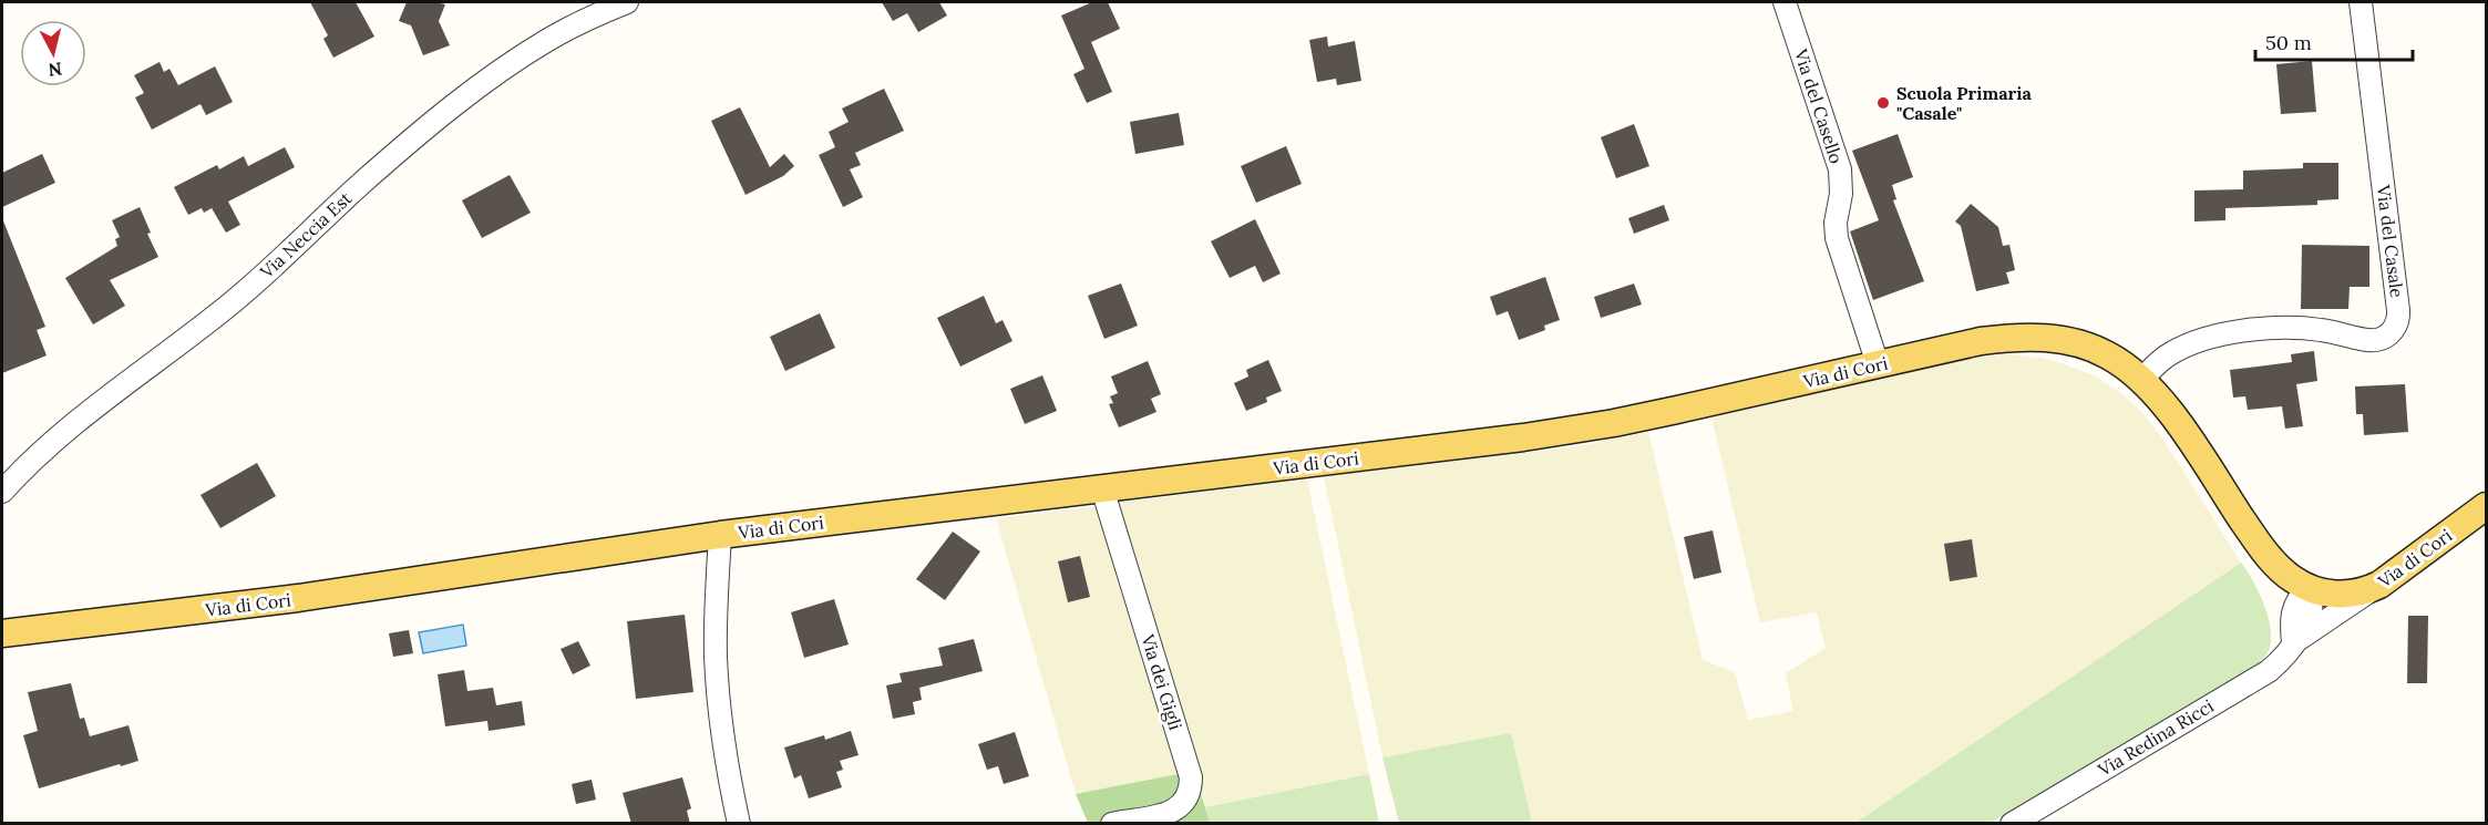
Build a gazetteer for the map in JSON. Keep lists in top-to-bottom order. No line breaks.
{"streets":{"main road":["Via di Cori"],"street":["Via del Casello","Via Neccia Est","Via del Casale","Via dei Gigli","Via Redina Ricci"]},"crossings":[["Via del Casello","Via di Cori"],["Via del Casale","Via di Cori"],["Via di Cori","Via dei Gigli"]],"places":["Scuola Primaria \"Casale\""],"scale_bar":"50 m","north":"bottom"}
